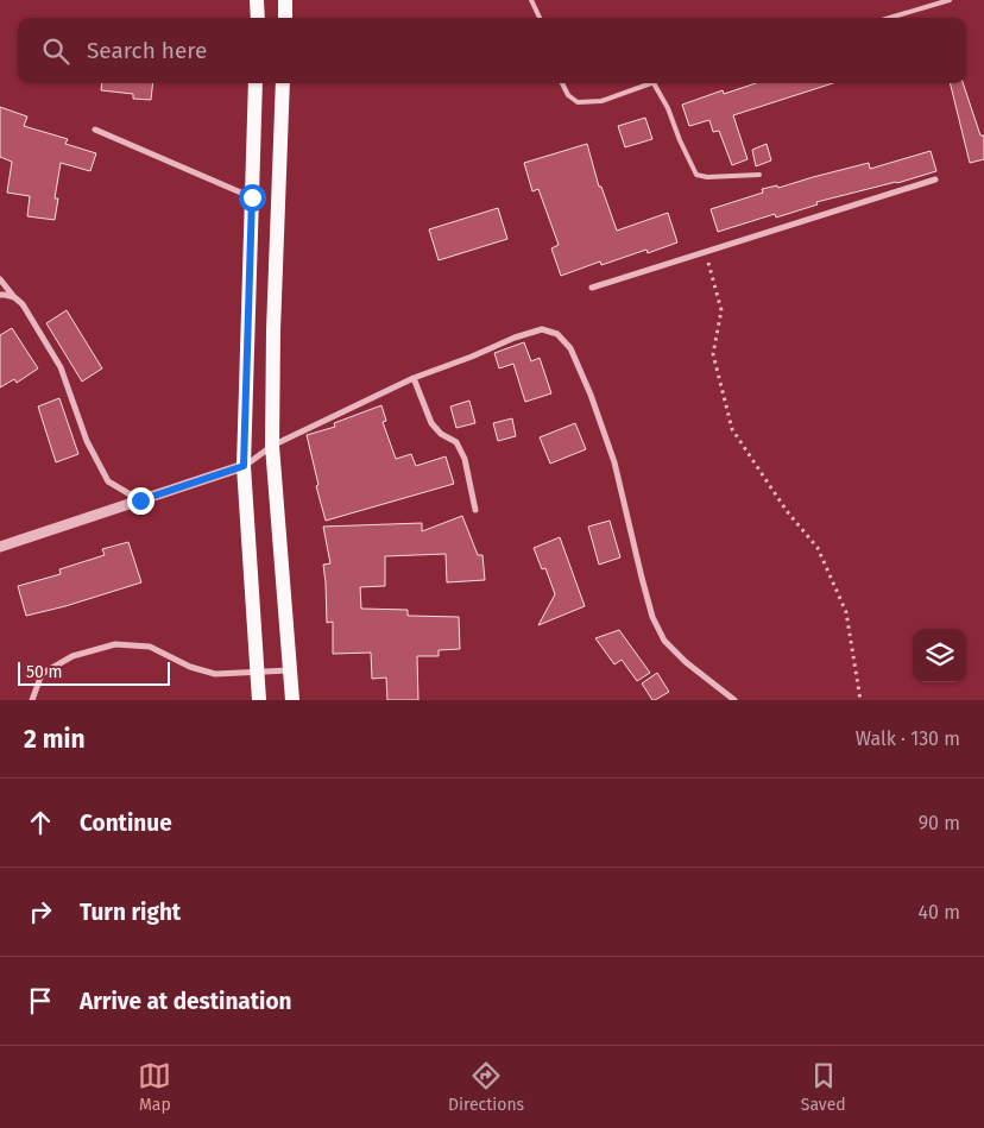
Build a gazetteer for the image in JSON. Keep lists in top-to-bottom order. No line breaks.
{"scale_bar":"50 m","page":{"search":"Search here","scale":"50 m","heading":["2 min","Walk · 130 m"],"list":[["Continue","90 m"],["Turn right","40 m"],"Arrive at destination"],"nav":["Map","Directions","Saved"]}}
